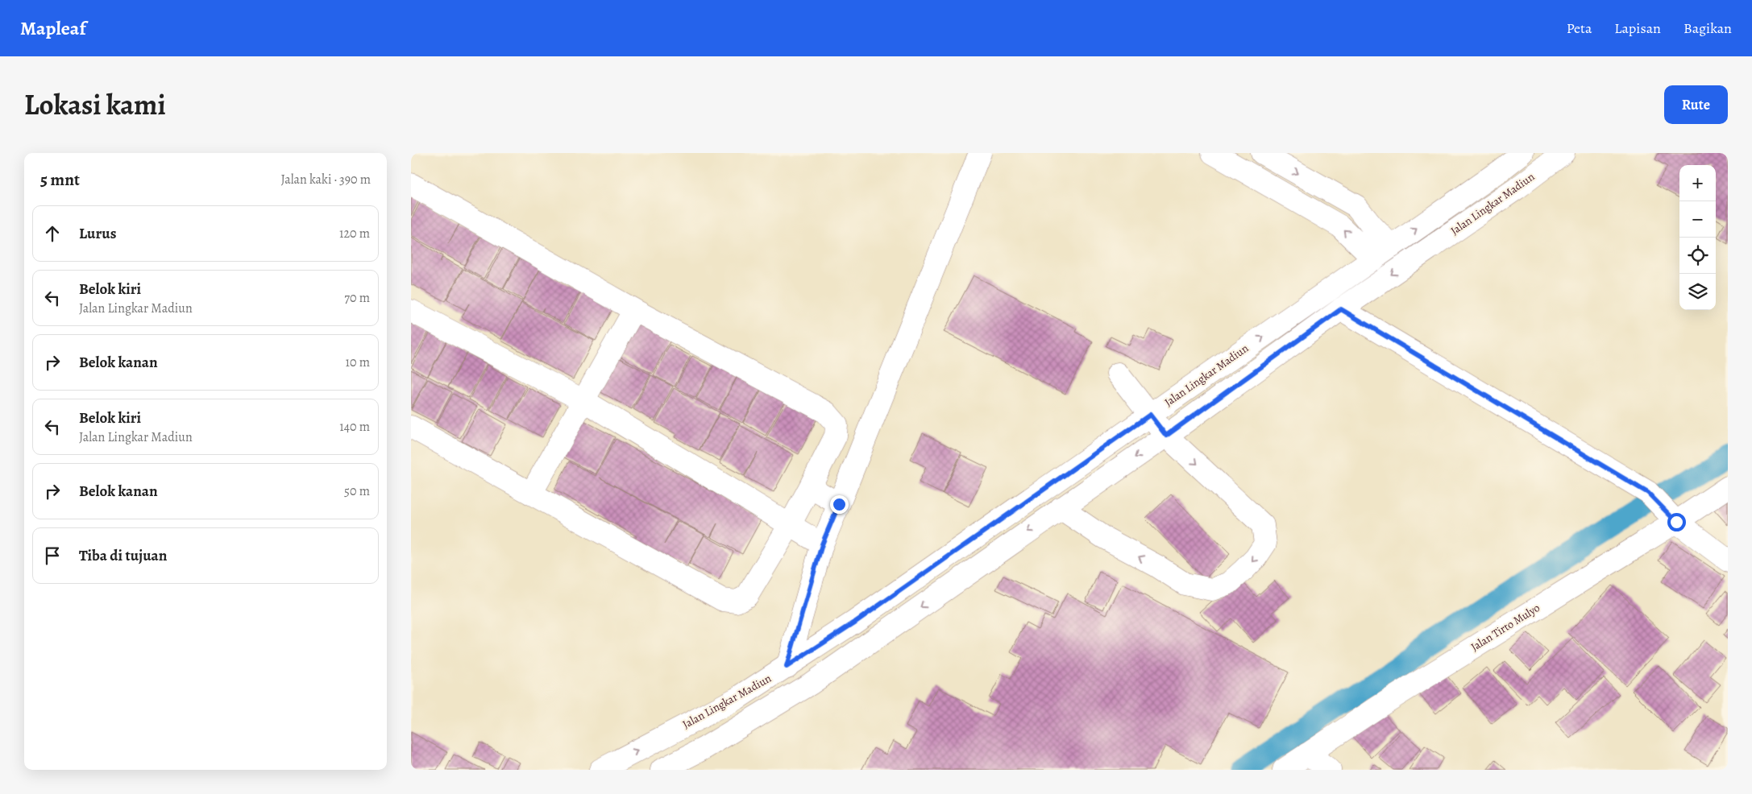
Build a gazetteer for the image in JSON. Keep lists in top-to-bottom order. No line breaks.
{"streets":{"street":["Jalan Lingkar Madiun","Jalan Tirto Mulyo"]},"page":{"header":"Mapleaf","nav":["Peta","Lapisan","Bagikan"],"title":"Lokasi kami","buttons":"Rute","heading":["5 mnt","Jalan kaki · 390 m"],"map_buttons":["+","−"],"list":[["Lurus","120 m"],["Belok kiri","Jalan Lingkar Madiun","70 m"],["Belok kanan","10 m"],["Belok kiri","Jalan Lingkar Madiun","140 m"],["Belok kanan","50 m"],"Tiba di tujuan"]}}
